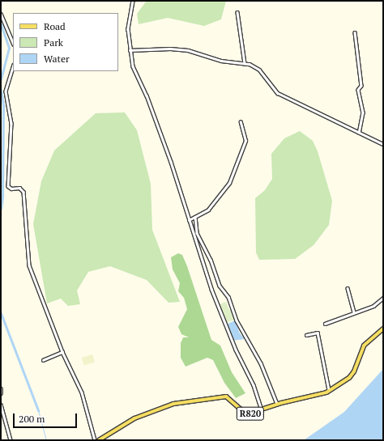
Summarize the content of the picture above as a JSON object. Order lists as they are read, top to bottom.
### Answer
{
  "streets": {
    "main road": ["R820"]
  },
  "legend": ["Road", "Park", "Water"],
  "scale_bar": "200 m"
}
